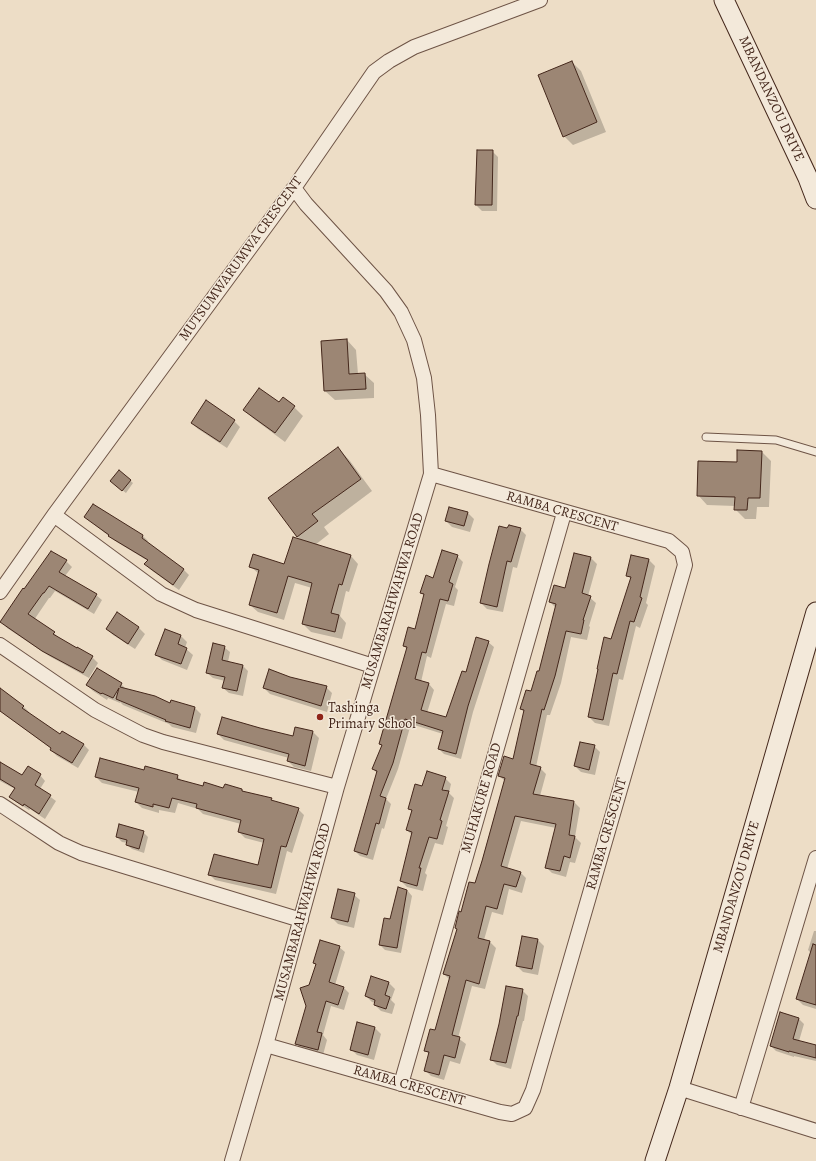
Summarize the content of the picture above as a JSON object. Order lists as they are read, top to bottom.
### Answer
{
  "streets": {
    "street": [
      "MBANDANZOU DRIVE",
      "MUTSUMWARUMWA CRESCENT",
      "RAMBA CRESCENT",
      "MUSAMBARAHWAHWA ROAD",
      "MUHAKURE ROAD"
    ]
  },
  "crossings": [
    ["MUTSUMWARUMWA CRESCENT", "MUSAMBARAHWAHWA ROAD"],
    ["RAMBA CRESCENT", "MUSAMBARAHWAHWA ROAD"],
    ["RAMBA CRESCENT", "MUHAKURE ROAD"]
  ],
  "places": ["Tashinga Primary School"]
}
